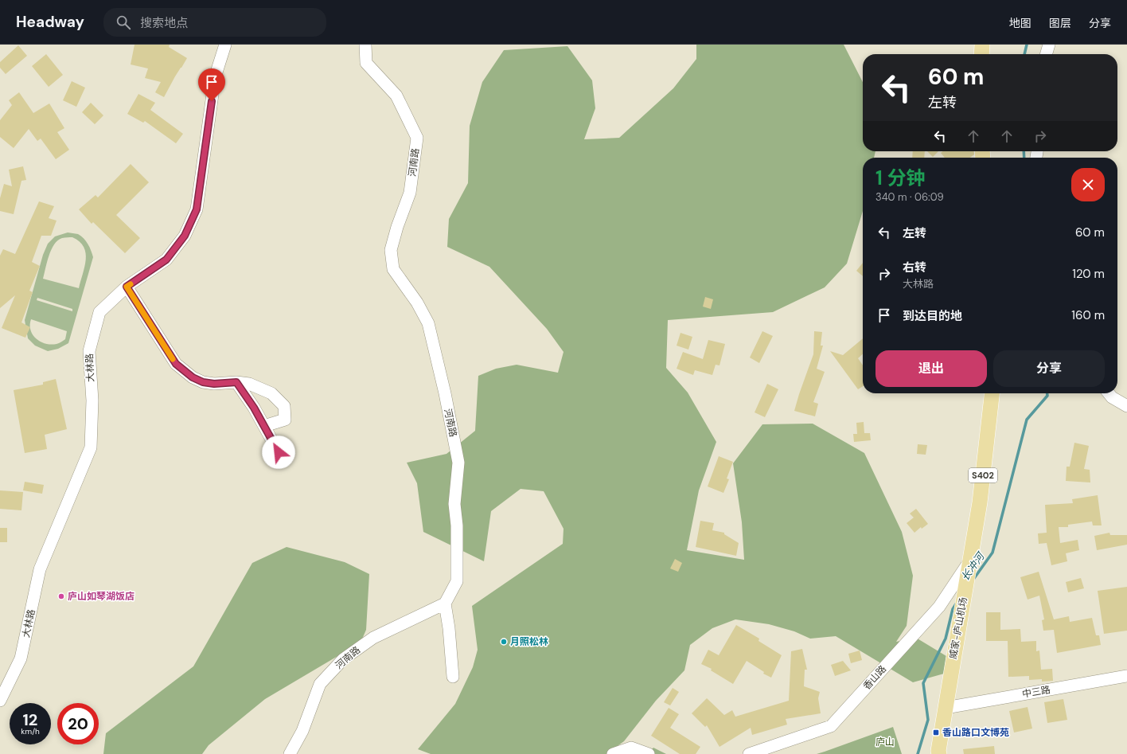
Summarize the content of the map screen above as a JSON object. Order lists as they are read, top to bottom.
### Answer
{
  "streets": {
    "main road": ["S402", "威家-庐山机场"],
    "street": [
      "河南路",
      "大林路",
      "香山路",
      "中三路"
    ]
  },
  "crossings": [
    ["威家-庐山机场", "香山路"],
    ["威家-庐山机场", "中三路"]
  ],
  "water": ["长冲河"],
  "parks": ["庐山"],
  "places": {
    "other": ["庐山如琴湖饭店", "月照松林"],
    "transit": ["香山路口文博苑"]
  },
  "page": {
    "header": "Headway",
    "search": "搜索地点",
    "nav": ["地图", "图层", "分享"],
    "turn": ["60 m", "左转"],
    "heading": ["1 分钟", "340 m · 06:09"],
    "list": [
      {
        "name": "左转",
        "value": "60 m"
      },
      {
        "name": "右转",
        "note": "大林路",
        "value": "120 m"
      },
      {
        "name": "到达目的地",
        "value": "160 m"
      }
    ],
    "buttons": ["退出", "分享"],
    "speed": "12 km/h",
    "limit": "20"
  }
}
